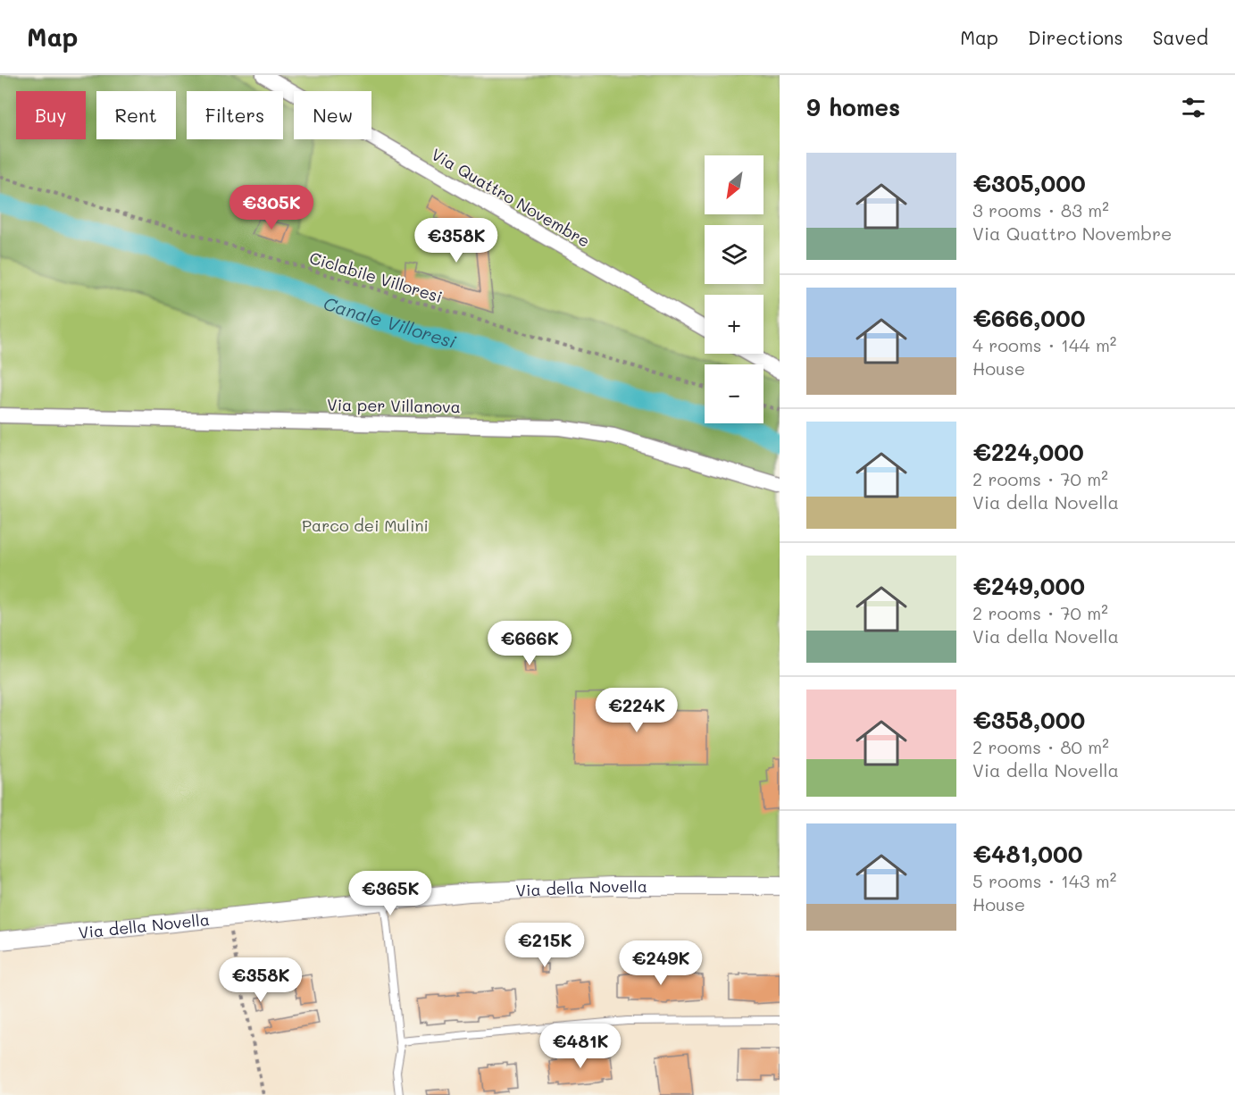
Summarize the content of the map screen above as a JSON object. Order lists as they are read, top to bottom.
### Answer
{
  "streets": {
    "street": ["Via Quattro Novembre", "Via per Villanova", "Via della Novella"],
    "path": ["Ciclabile Villoresi"]
  },
  "water": ["Canale Villoresi"],
  "parks": ["Parco dei Mulini"],
  "north": "bottom left",
  "page": {
    "header": "Map",
    "nav": ["Map", "Directions", "Saved"],
    "heading": "9 homes",
    "chip": [
      "Buy",
      "Rent",
      "Filters",
      "New"
    ],
    "list": [
      {
        "name": "€305,000",
        "note": "3 rooms · 83 m² · Via Quattro Novembre"
      },
      {
        "name": "€666,000",
        "note": "4 rooms · 144 m² · House"
      },
      {
        "name": "€224,000",
        "note": "2 rooms · 70 m² · Via della Novella"
      },
      {
        "name": "€249,000",
        "note": "2 rooms · 70 m² · Via della Novella"
      },
      {
        "name": "€358,000",
        "note": "2 rooms · 80 m² · Via della Novella"
      },
      {
        "name": "€481,000",
        "note": "5 rooms · 143 m² · House"
      }
    ],
    "map_buttons": ["+", "−"],
    "price": [
      "€305K",
      "€358K",
      "€666K",
      "€224K",
      "€365K",
      "€215K",
      "€249K",
      "€358K",
      "€481K"
    ]
  }
}
